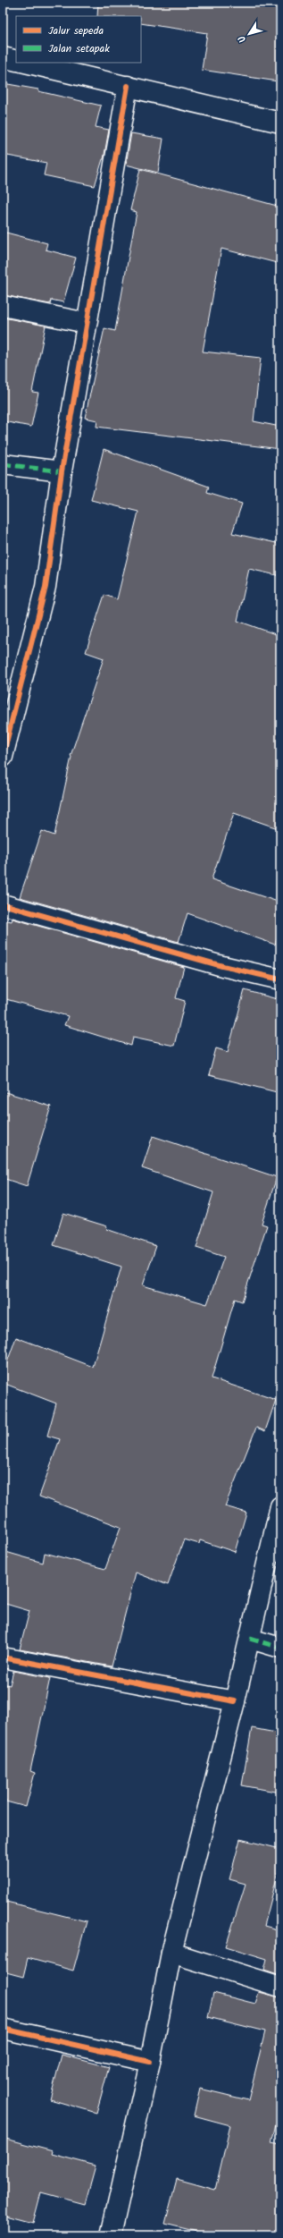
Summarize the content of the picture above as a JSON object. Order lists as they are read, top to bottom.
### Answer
{
  "legend": ["Jalur sepeda", "Jalan setapak"],
  "north": "bottom left"
}
